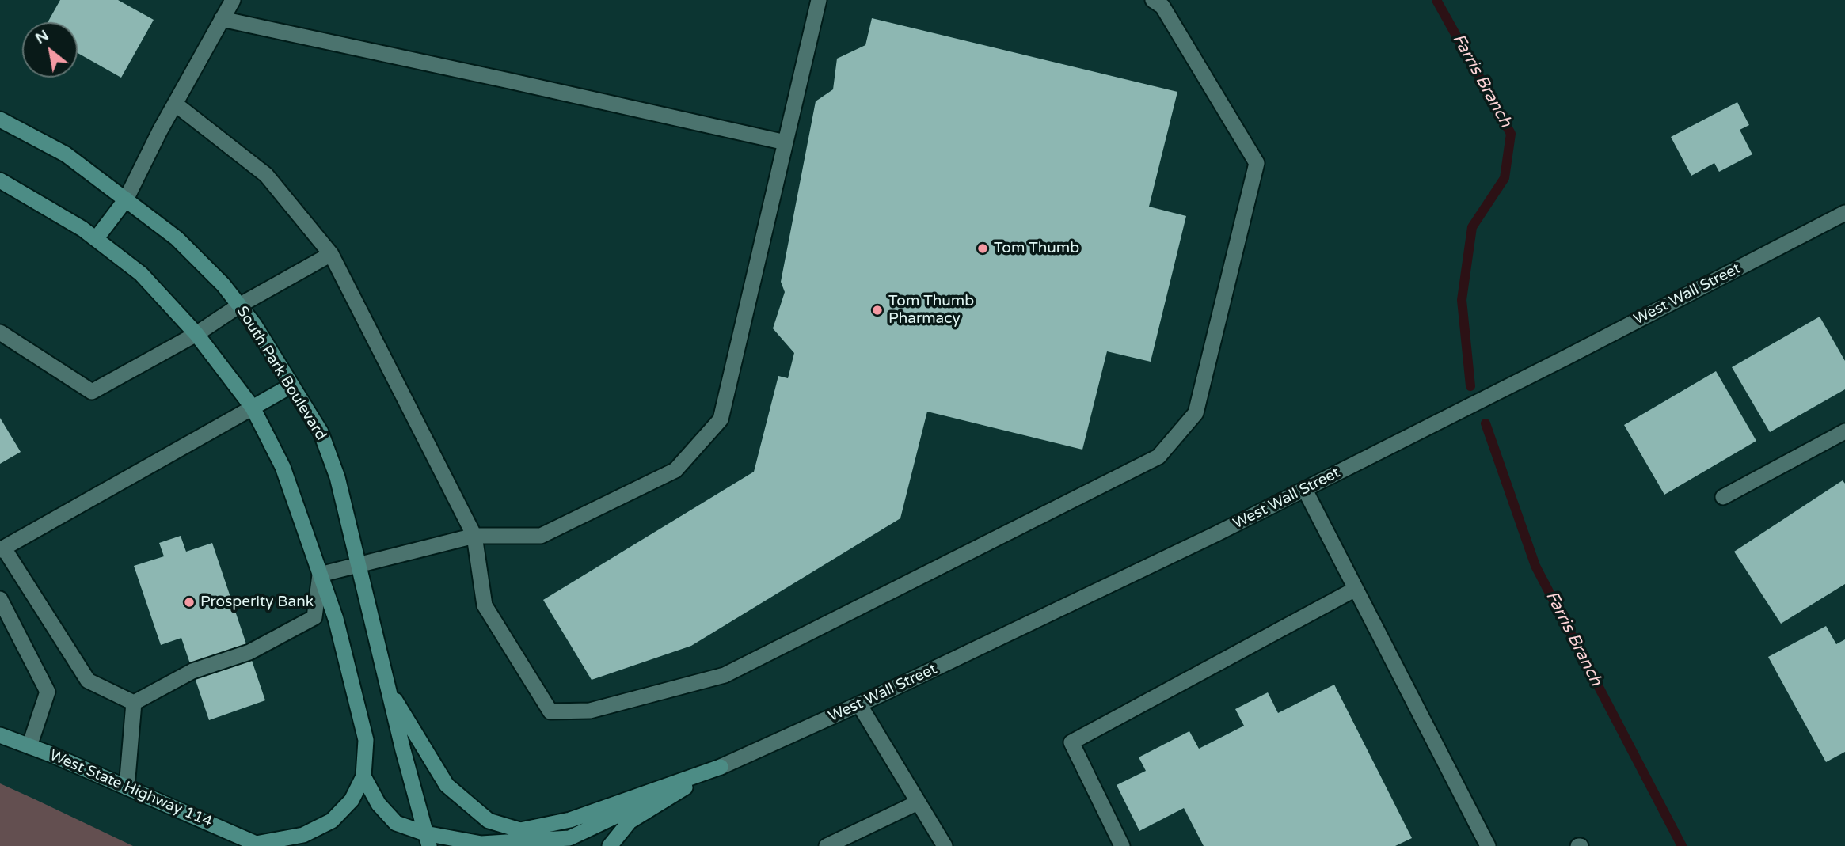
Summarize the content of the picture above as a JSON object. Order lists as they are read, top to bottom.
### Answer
{
  "streets": {
    "main road": ["South Park Boulevard", "West State Highway 114"],
    "street": ["West Wall Street"]
  },
  "water": ["Farris Branch"],
  "places": ["Tom Thumb", "Tom Thumb Pharmacy", "Prosperity Bank"],
  "north": "top left"
}
